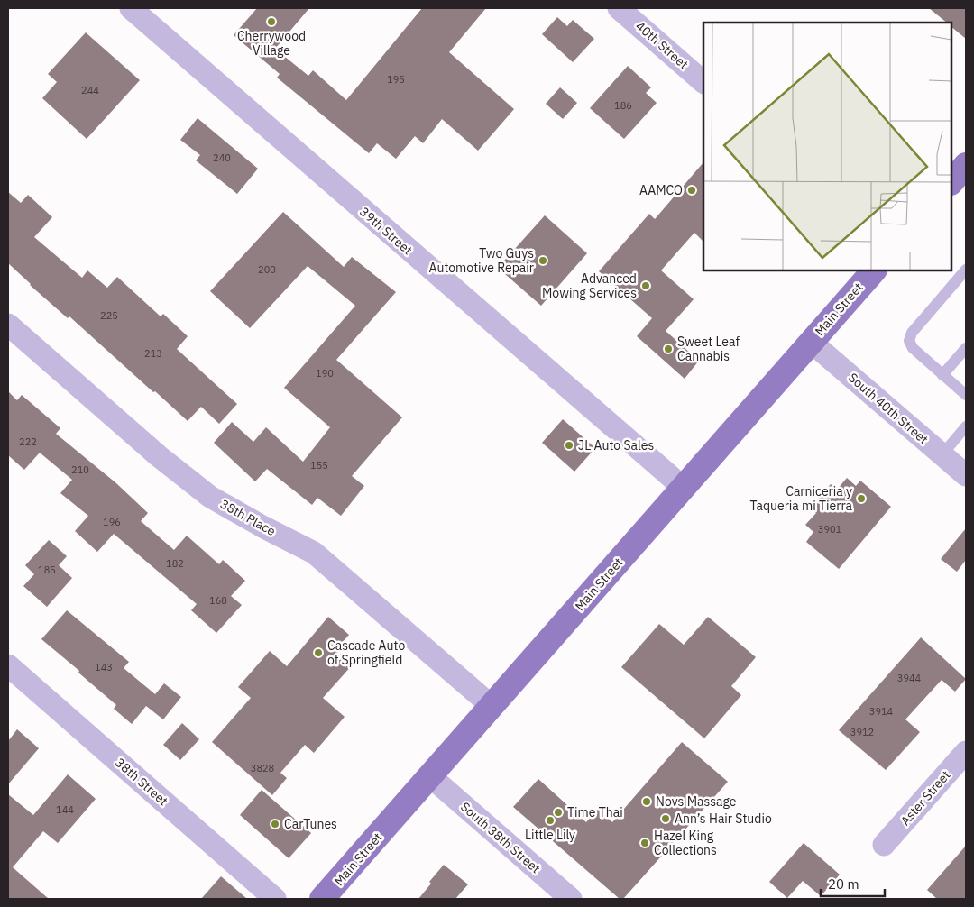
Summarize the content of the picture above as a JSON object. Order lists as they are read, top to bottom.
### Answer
{
  "streets": {
    "main road": ["Main Street"],
    "street": [
      "40th Street",
      "39th Street",
      "South 40th Street",
      "38th Place",
      "38th Street",
      "Aster Street",
      "South 38th Street"
    ]
  },
  "crossings": [
    ["39th Street", "Main Street"],
    ["Main Street", "South 40th Street"],
    ["Main Street", "38th Place"],
    ["Main Street", "South 38th Street"]
  ],
  "places": [
    "Cherrywood Village",
    "AAMCO",
    "Two Guys Automotive Repair",
    "Advanced Mowing Services",
    "Sweet Leaf Cannabis",
    "JL Auto Sales",
    "Carniceria y Taqueria mi Tierra",
    "Cascade Auto of Springfield",
    "Novs Massage",
    "Time Thai",
    "Ann’s Hair Studio",
    "Little Lily",
    "CarTunes",
    "Hazel King Collections"
  ],
  "house_numbers": [
    "195",
    "244",
    "186",
    "240",
    "200",
    "225",
    "213",
    "190",
    "222",
    "155",
    "210",
    "196",
    "3901",
    "182",
    "185",
    "168",
    "143",
    "3944",
    "3914",
    "3912",
    "3828",
    "144"
  ],
  "scale_bar": "20 m"
}
